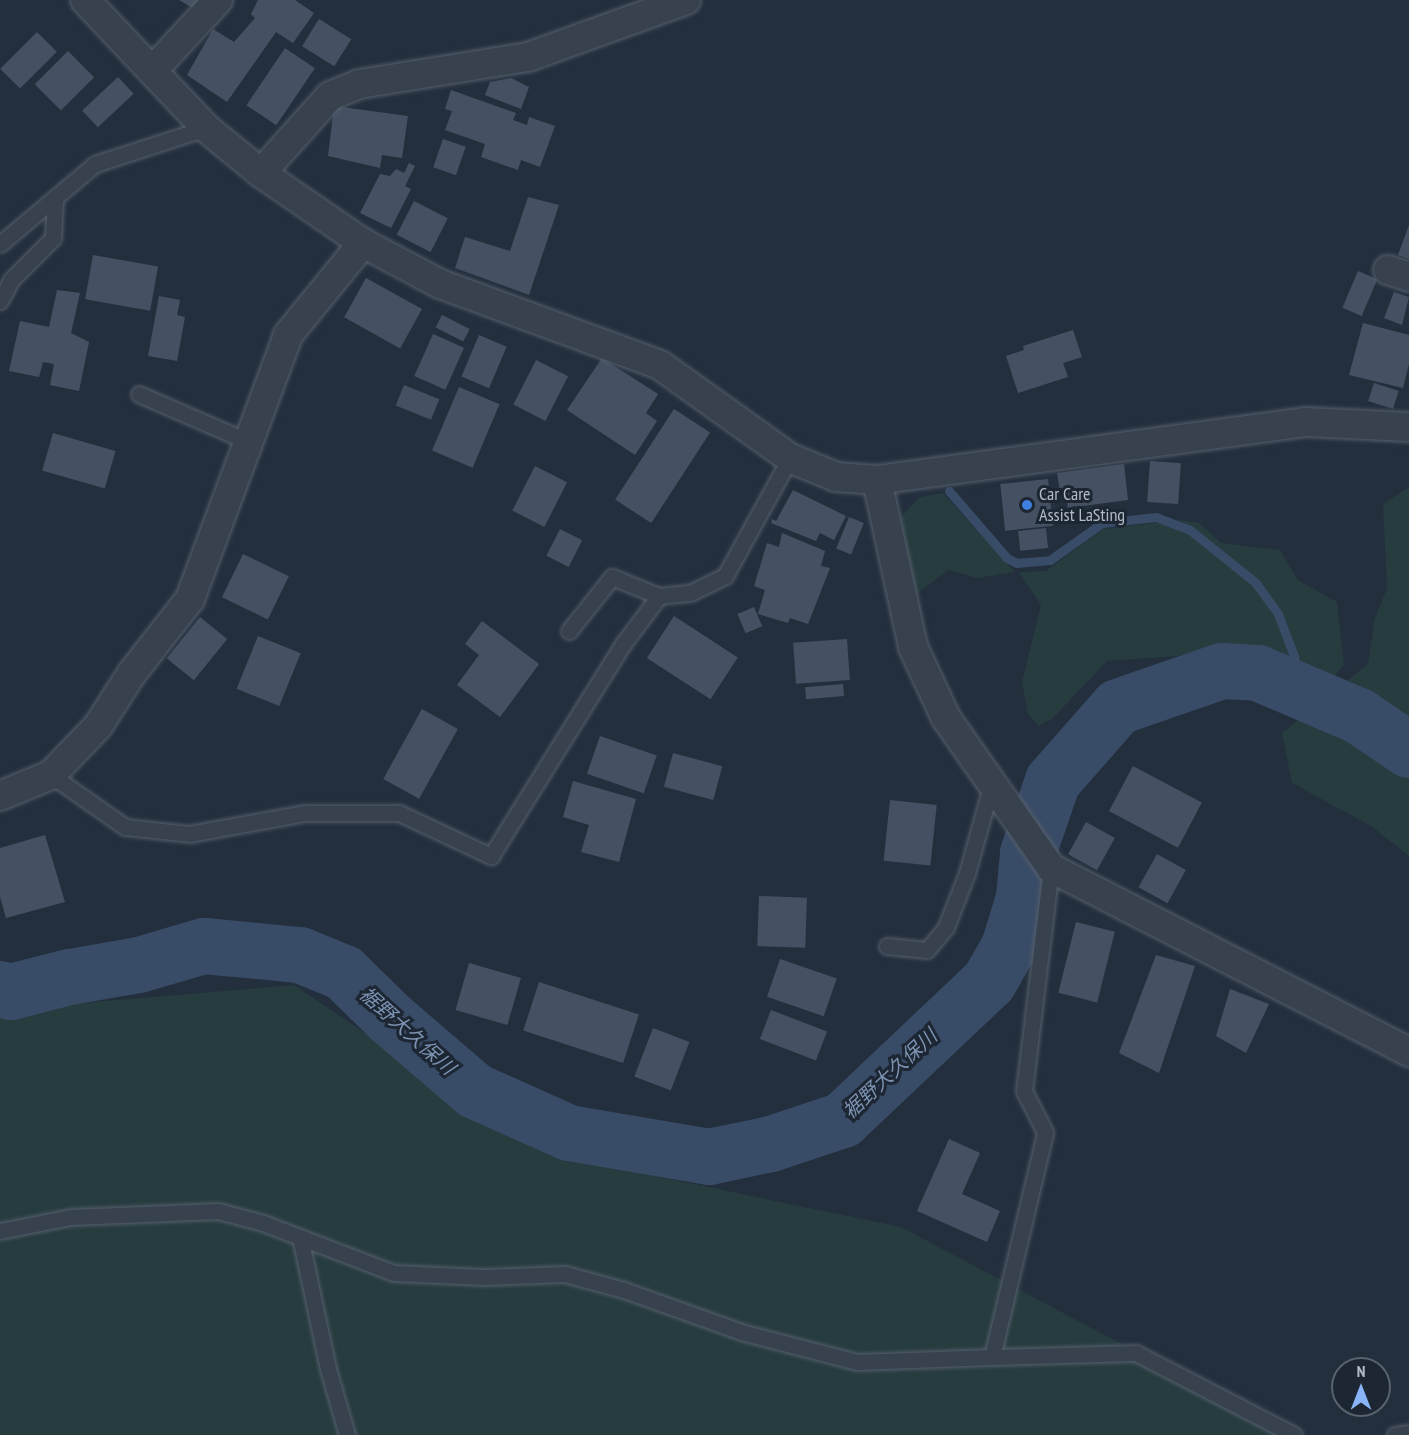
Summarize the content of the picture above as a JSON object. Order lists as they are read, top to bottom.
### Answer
{
  "water": ["裾野大久保川"],
  "places": ["Car Care Assist LaSting"],
  "north": "top"
}
